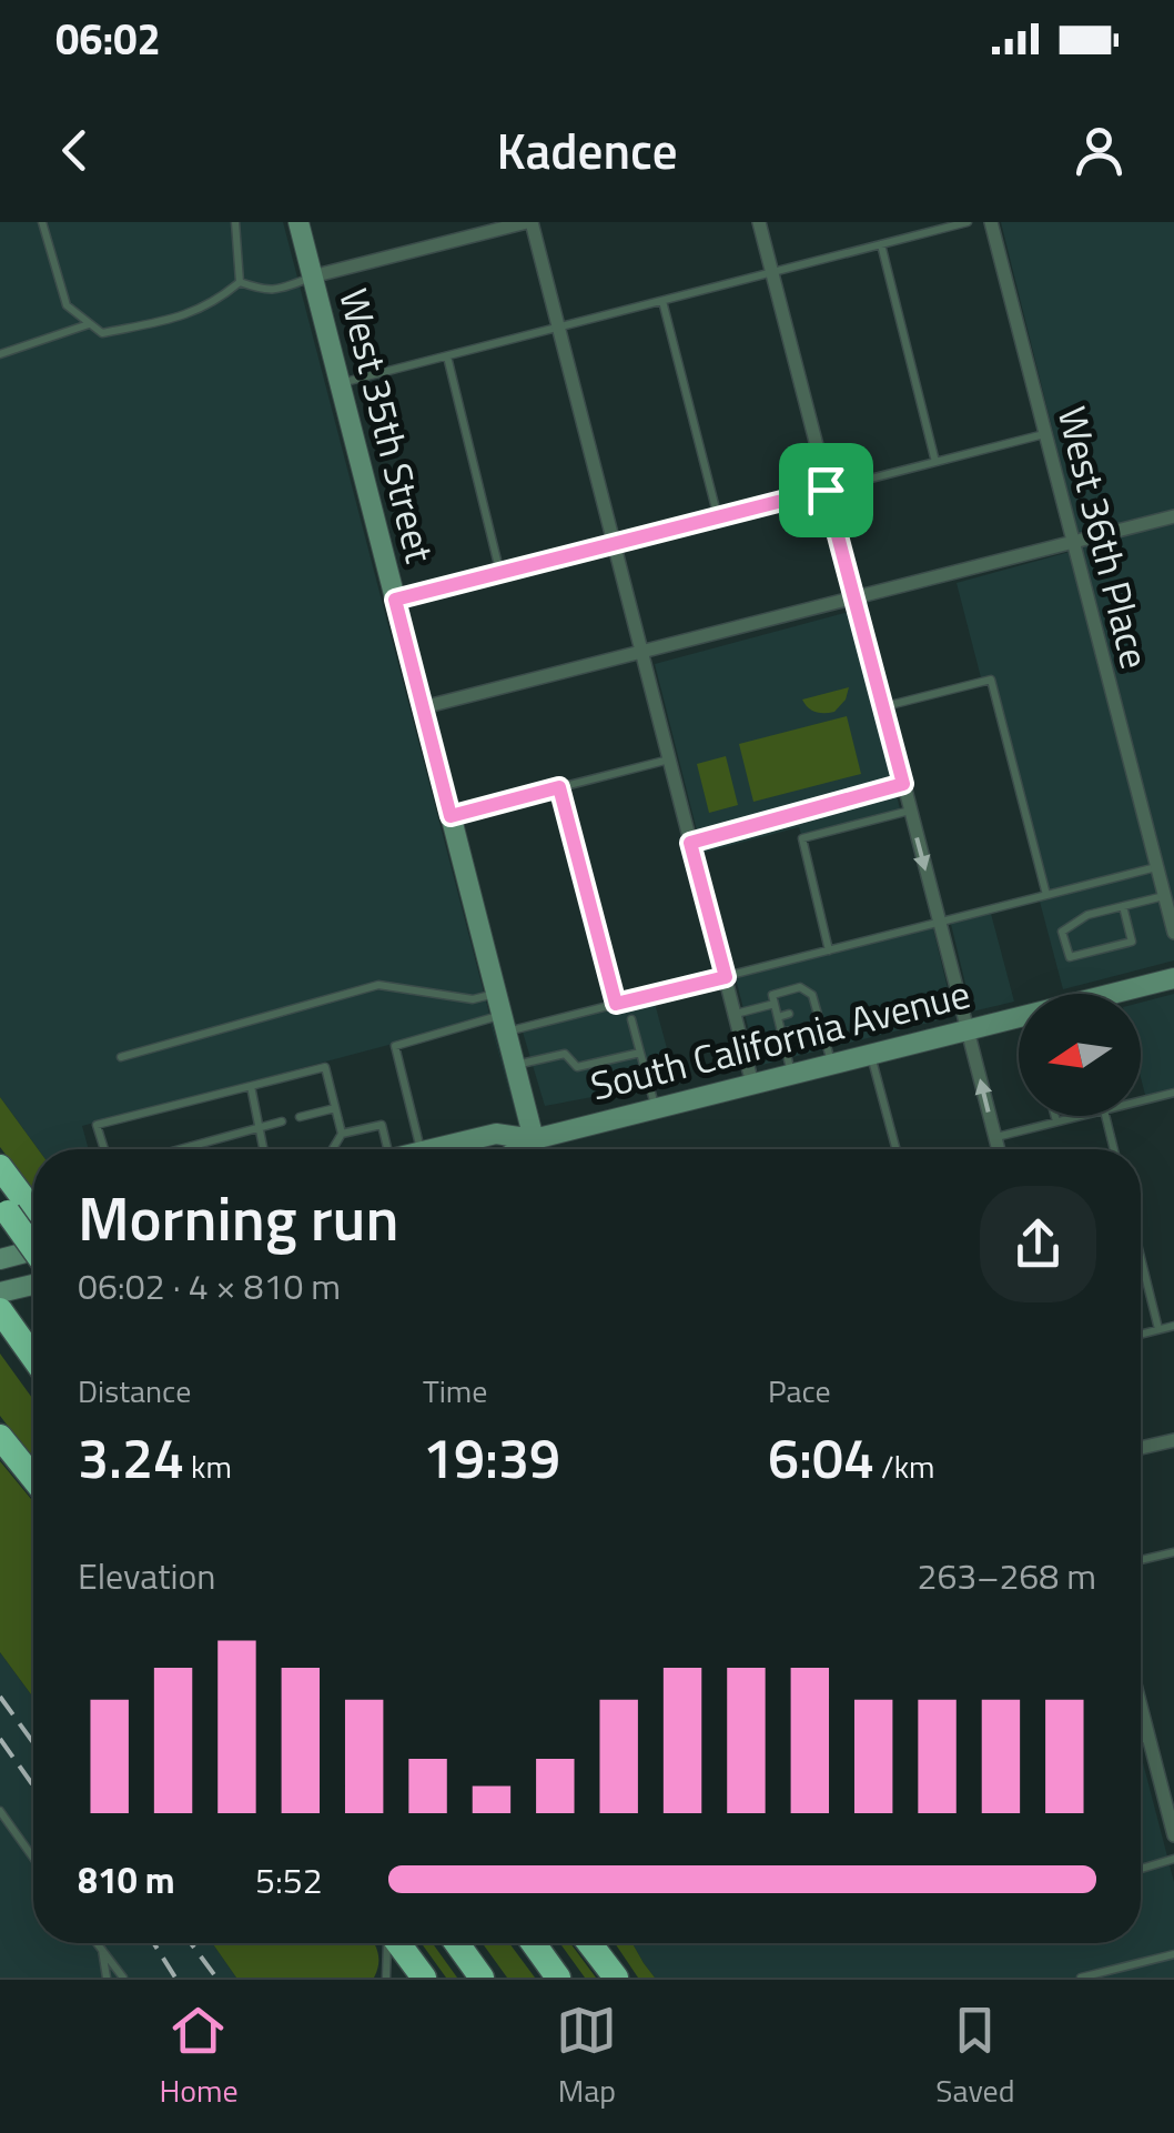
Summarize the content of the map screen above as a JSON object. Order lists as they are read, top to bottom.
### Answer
{
  "streets": {
    "main road": ["West 35th Street", "South California Avenue"],
    "street": ["West 36th Place"]
  },
  "crossings": [
    ["West 35th Street", "South California Avenue"]
  ],
  "north": "left",
  "page": {
    "status": "06:02",
    "header": "Kadence",
    "heading": ["Morning run", "06:02 · 4 × 810 m"],
    "stats": [
      ["Distance", "3.24 km"],
      ["Time", "19:39"],
      ["Pace", "6:04 /km"]
    ],
    "chart": ["Elevation", "263–268 m"],
    "list": [
      {
        "name": "810 m",
        "note": "5:52"
      }
    ],
    "tabs": ["Home", "Map", "Saved"]
  }
}
